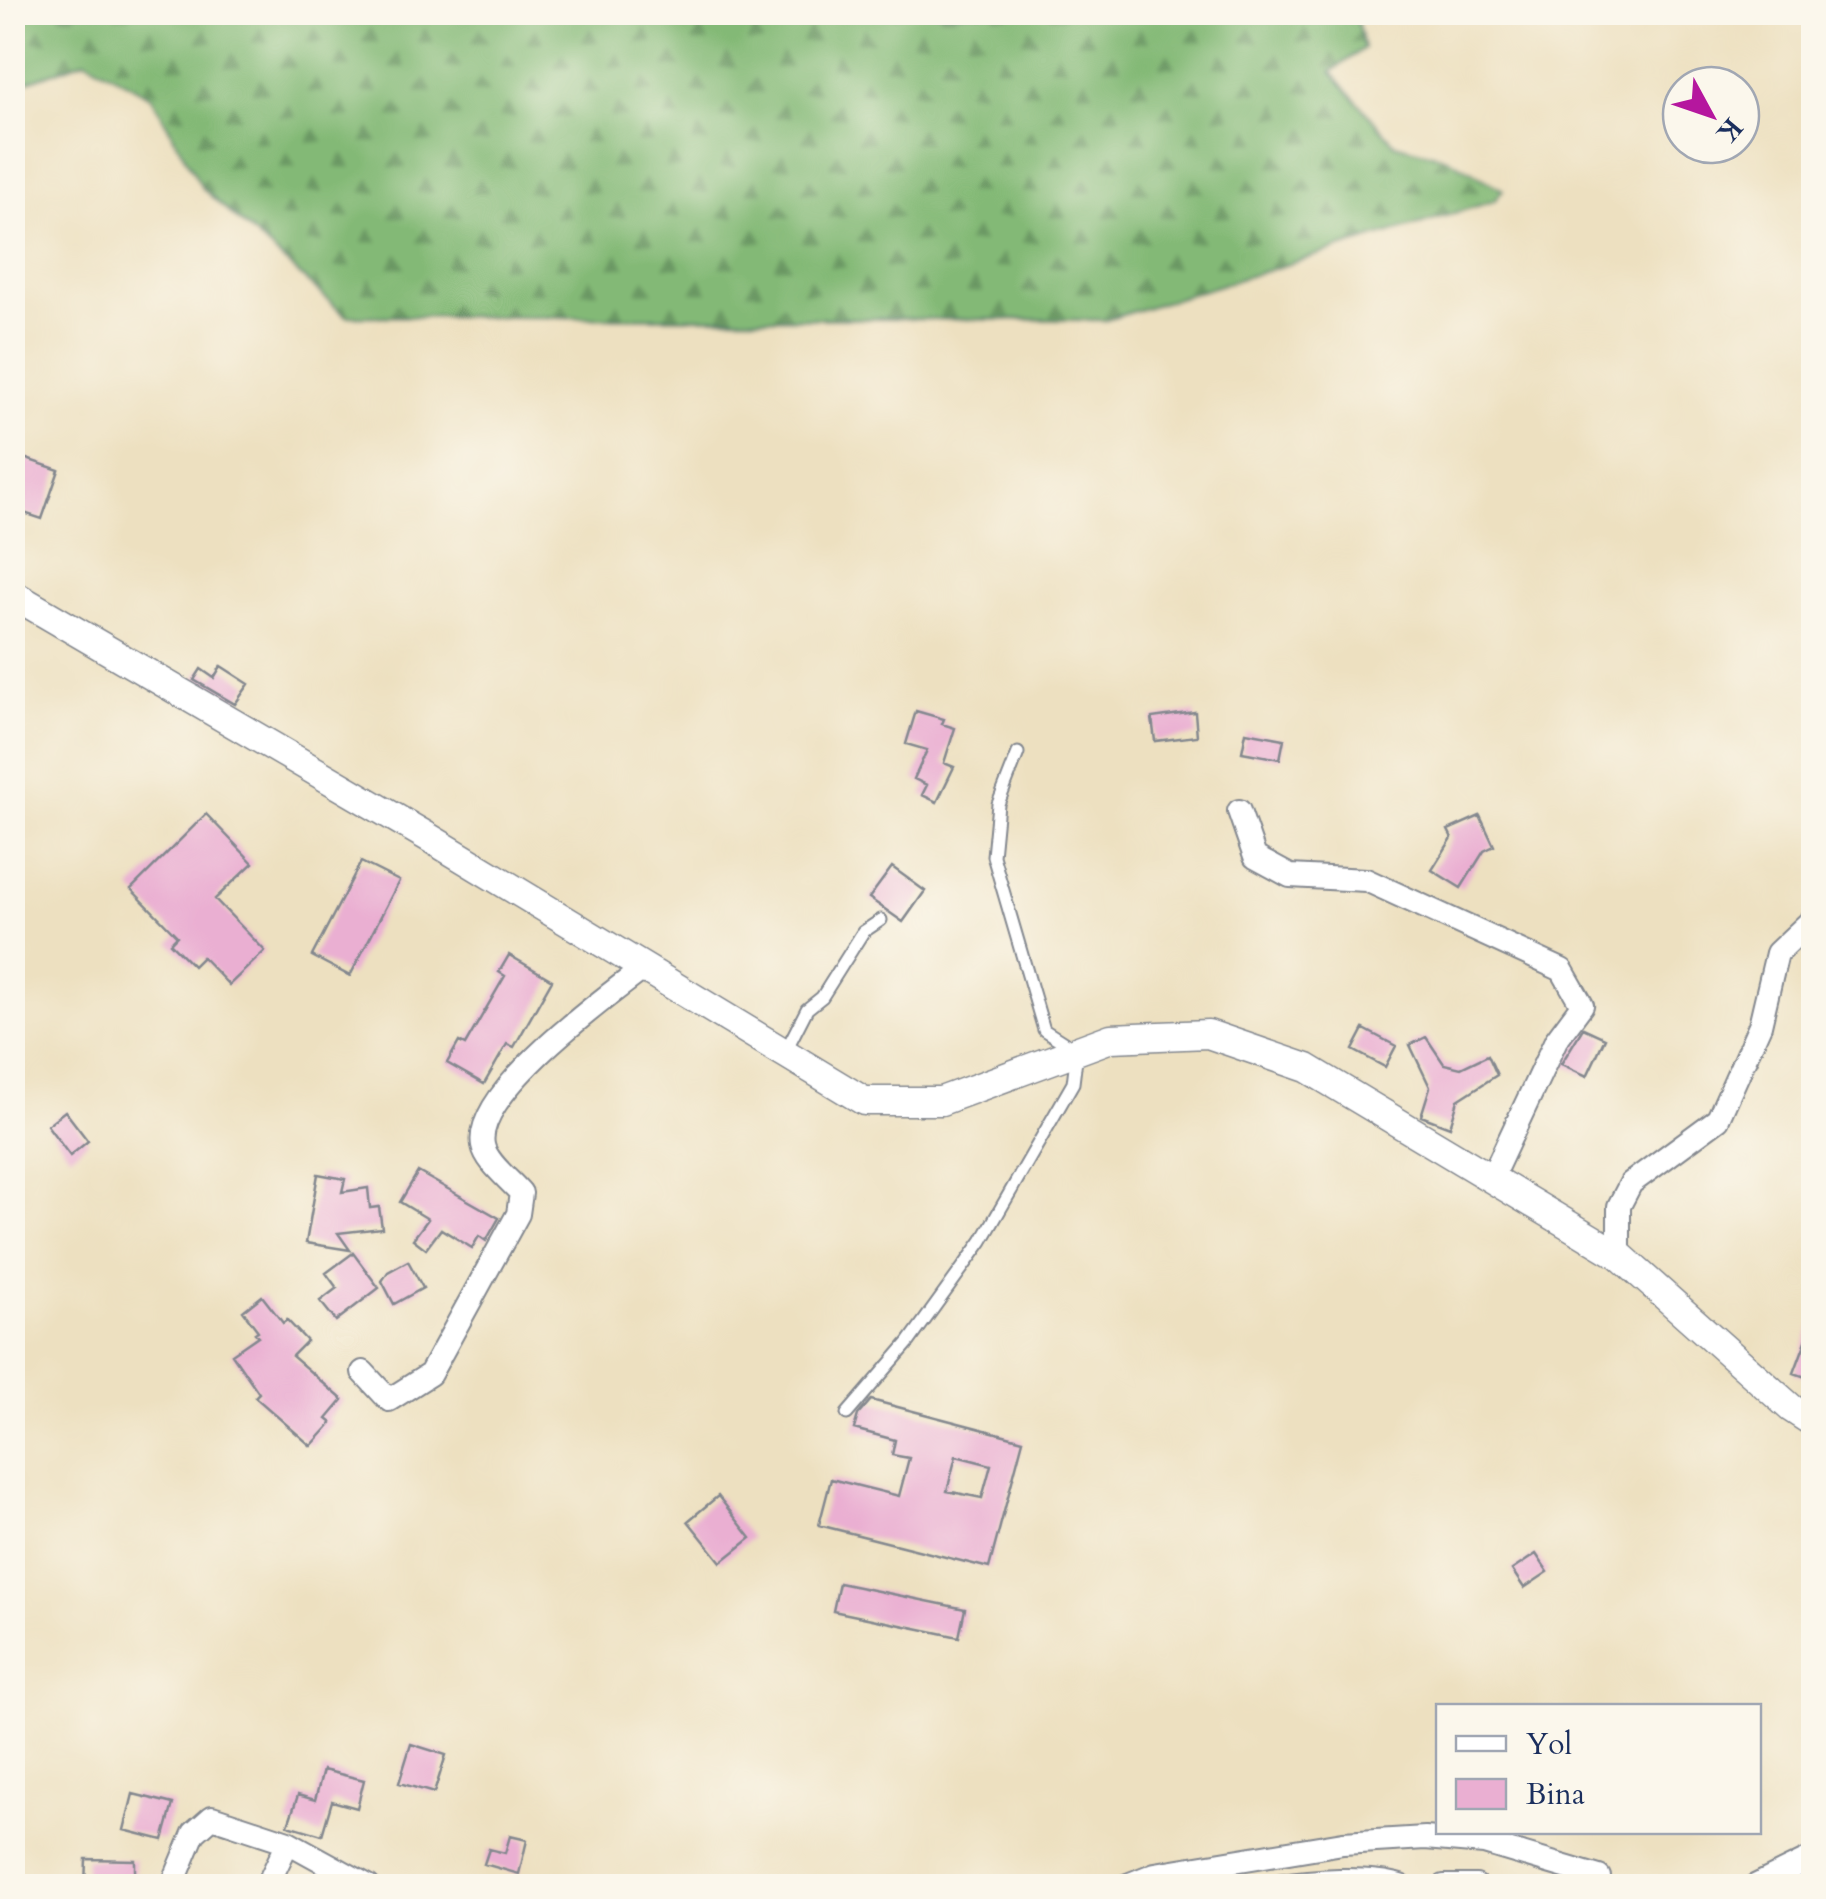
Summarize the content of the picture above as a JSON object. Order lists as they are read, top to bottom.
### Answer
{
  "legend": ["Yol", "Bina"],
  "north": "bottom right"
}
